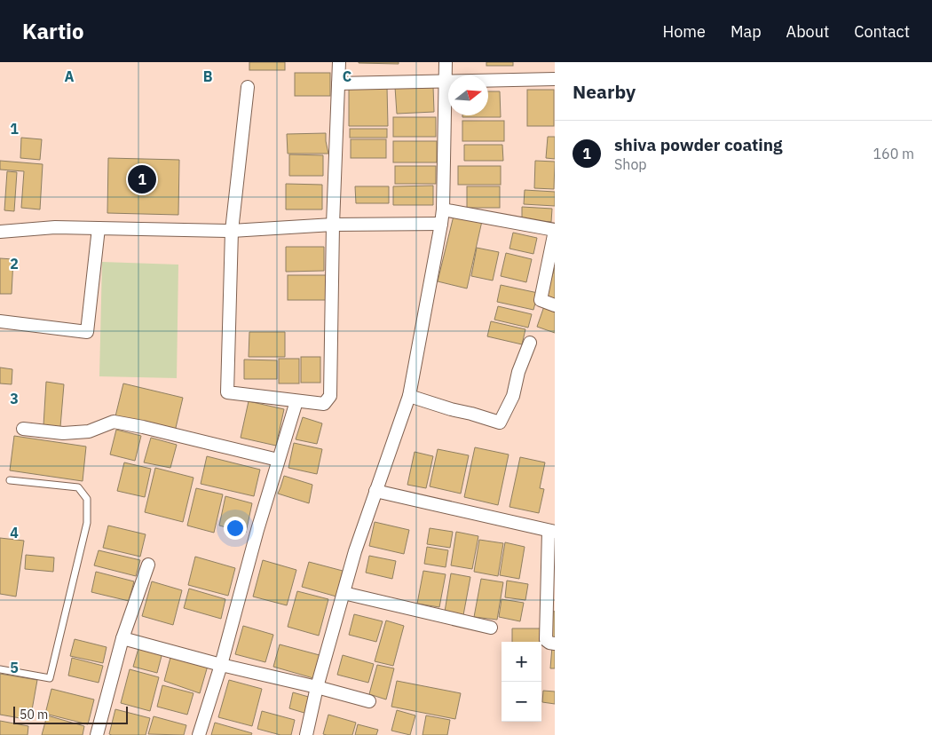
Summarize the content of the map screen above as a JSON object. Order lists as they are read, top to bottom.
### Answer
{
  "scale_bar": "50 m",
  "north": "right",
  "page": {
    "header": "Kartio",
    "nav": [
      "Home",
      "Map",
      "About",
      "Contact"
    ],
    "heading": "Nearby",
    "list": [
      {
        "mark": "1",
        "name": "shiva powder coating",
        "note": "Shop",
        "value": "160 m"
      }
    ],
    "pins": "1",
    "map_buttons": ["+", "−"],
    "scale": "50 m"
  },
  "grid": {
    "columns": ["A", "B", "C"],
    "rows": [
      "1",
      "2",
      "3",
      "4",
      "5"
    ]
  }
}
